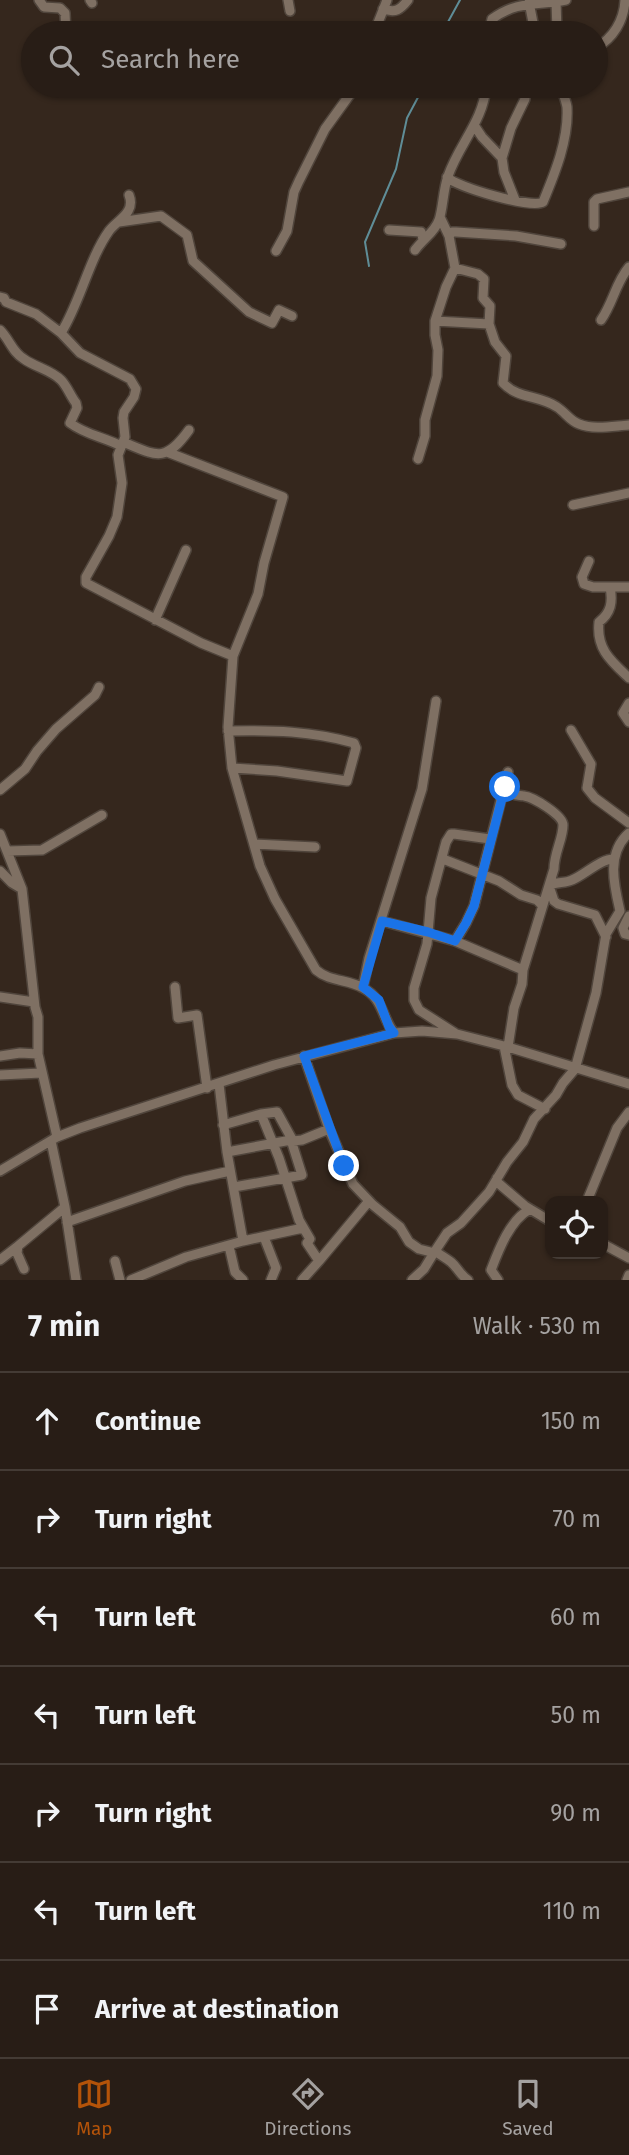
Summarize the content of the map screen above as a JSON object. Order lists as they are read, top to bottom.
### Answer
{
  "page": {
    "search": "Search here",
    "heading": ["7 min", "Walk · 530 m"],
    "list": [
      ["Continue", "150 m"],
      ["Turn right", "70 m"],
      ["Turn left", "60 m"],
      ["Turn left", "50 m"],
      ["Turn right", "90 m"],
      ["Turn left", "110 m"],
      "Arrive at destination"
    ],
    "nav": ["Map", "Directions", "Saved"]
  }
}
